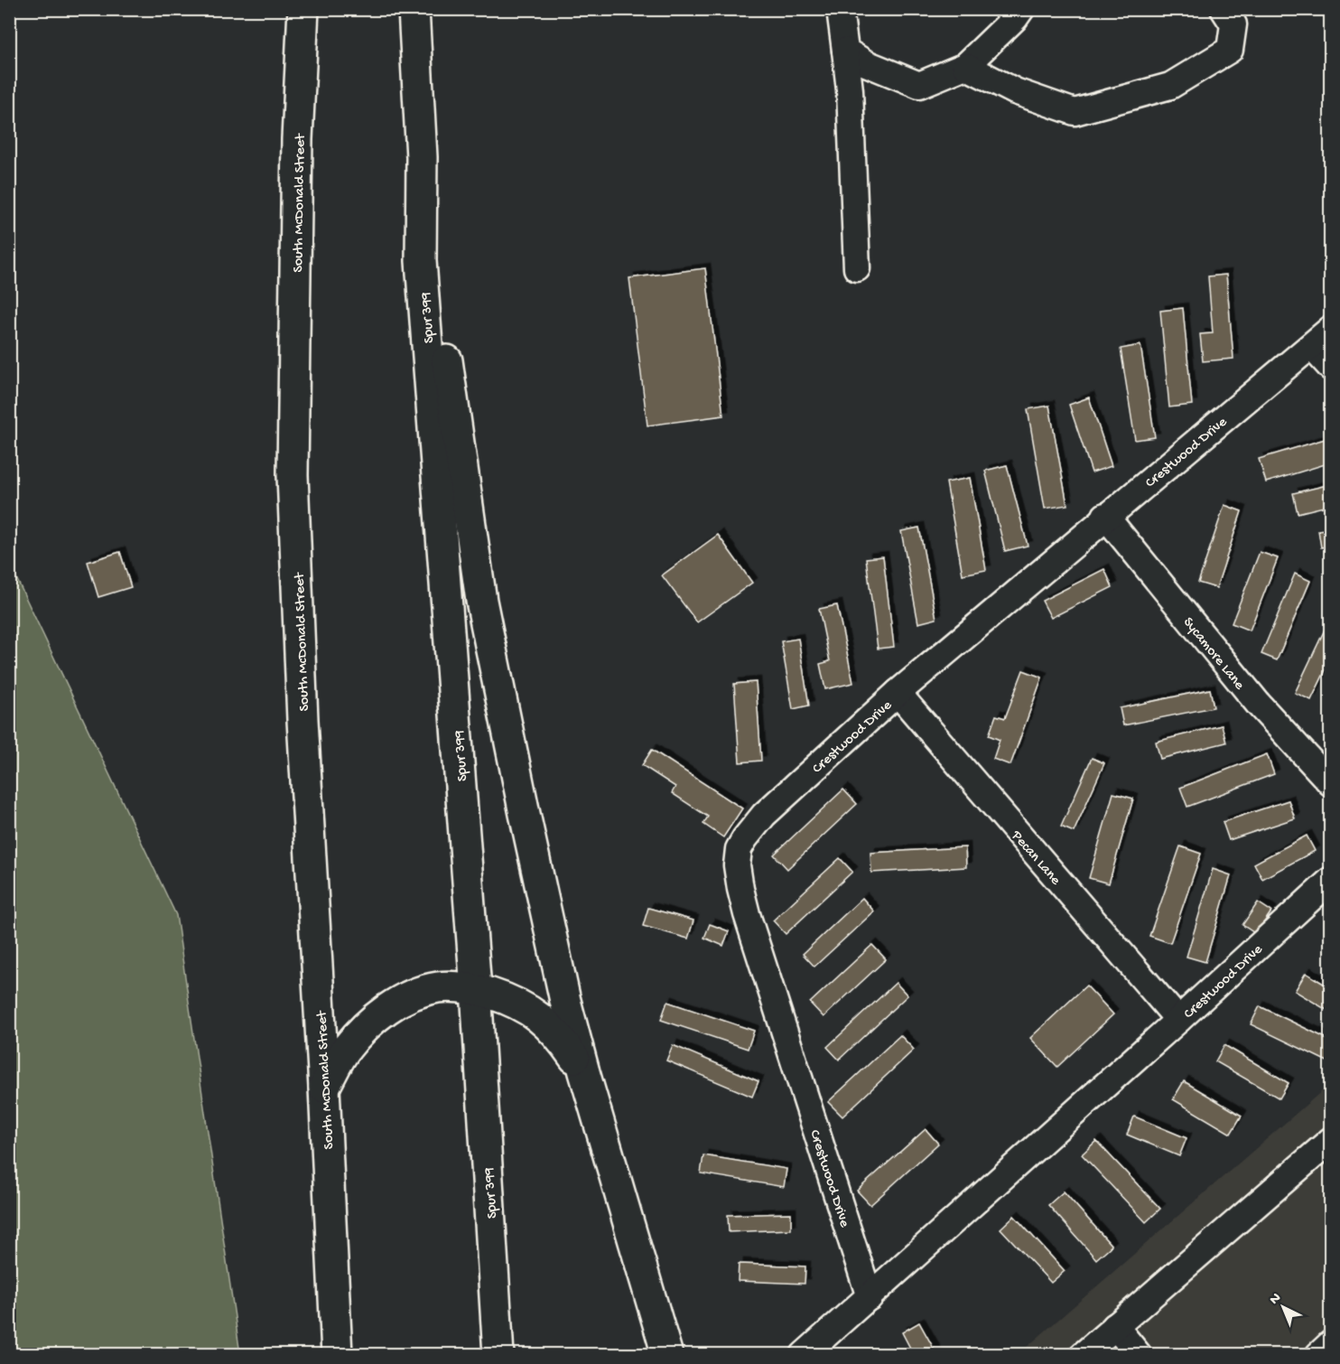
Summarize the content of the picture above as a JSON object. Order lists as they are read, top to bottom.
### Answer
{
  "streets": {
    "main road": ["South McDonald Street", "Spur 399"],
    "lane": ["Crestwood Drive", "Sycamore Lane", "Pecan Lane"]
  },
  "crossings": [
    ["Crestwood Drive", "Sycamore Lane"],
    ["Crestwood Drive", "Pecan Lane"]
  ],
  "north": "top left"
}
